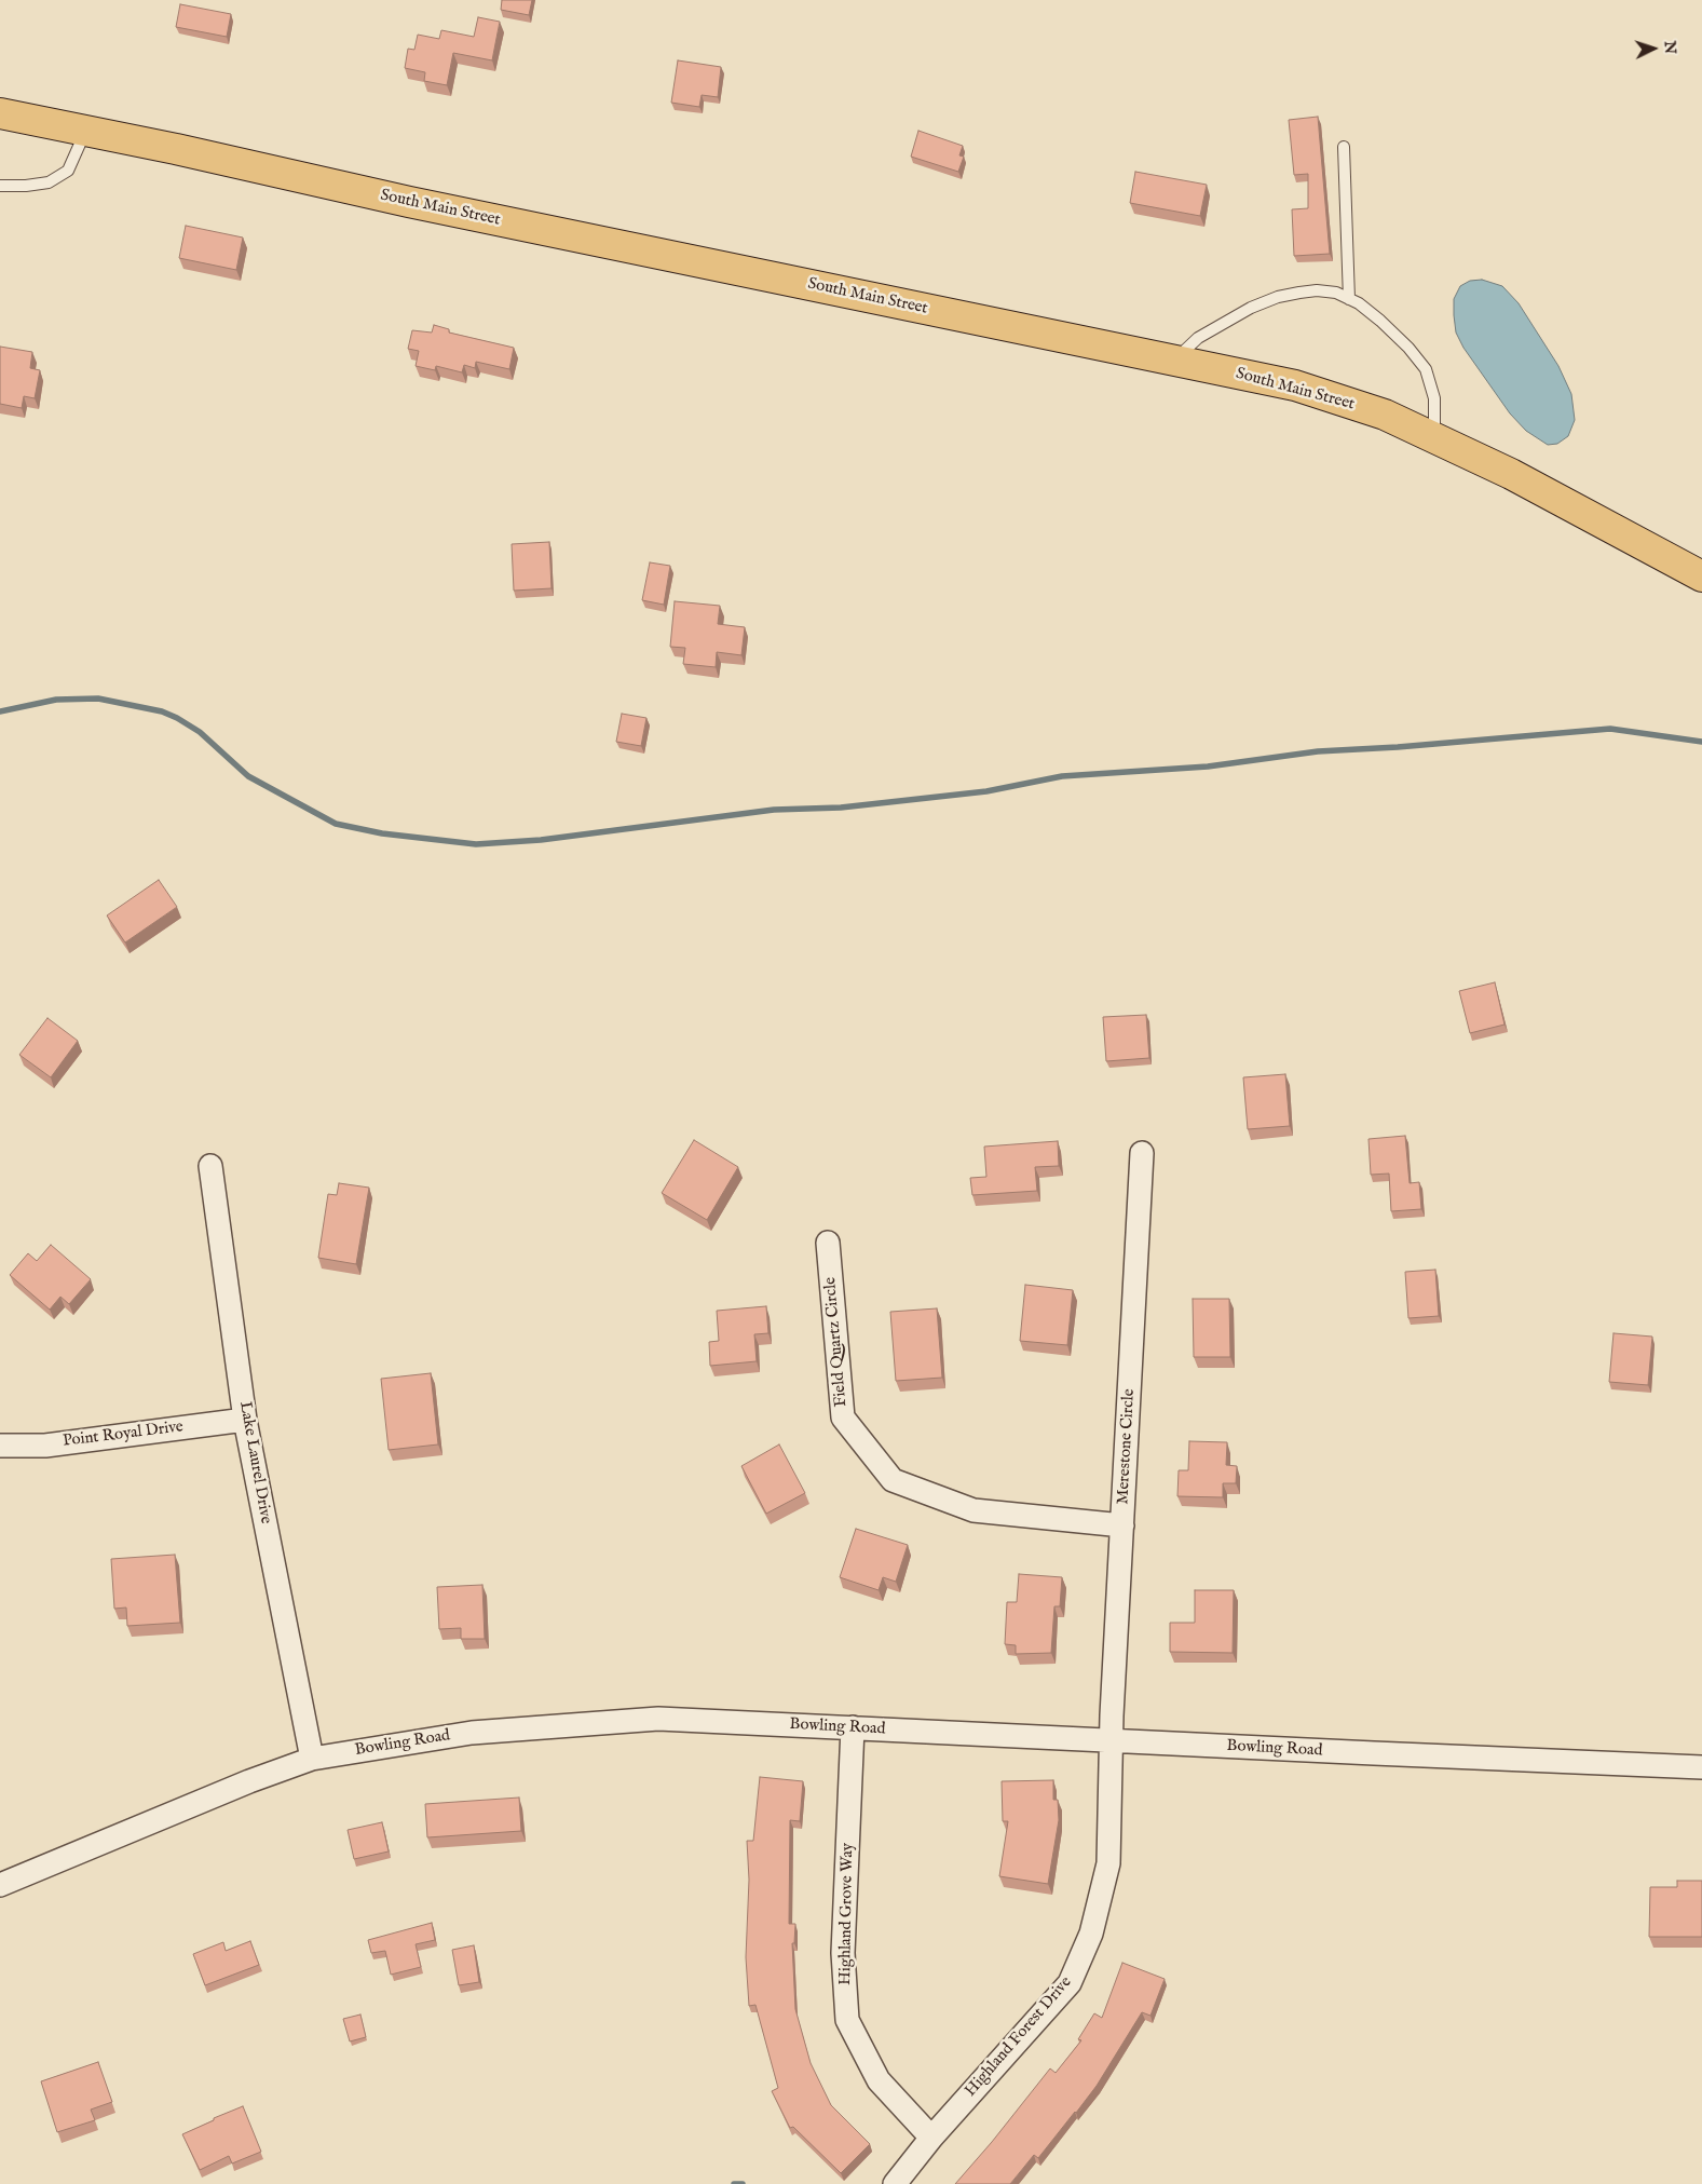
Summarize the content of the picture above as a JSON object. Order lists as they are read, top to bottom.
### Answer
{
  "streets": {
    "highway": ["South Main Street"],
    "street": [
      "Field Quartz Circle",
      "Point Royal Drive",
      "Merestone Circle",
      "Lake Laurel Drive",
      "Bowling Road",
      "Highland Grove Way",
      "Highland Forest Drive"
    ]
  },
  "crossings": [
    ["Field Quartz Circle", "Merestone Circle"],
    ["Point Royal Drive", "Lake Laurel Drive"],
    ["Merestone Circle", "Bowling Road"],
    ["Merestone Circle", "Highland Forest Drive"],
    ["Lake Laurel Drive", "Bowling Road"],
    ["Bowling Road", "Highland Grove Way"],
    ["Bowling Road", "Highland Forest Drive"],
    ["Highland Grove Way", "Highland Forest Drive"]
  ],
  "north": "right"
}
